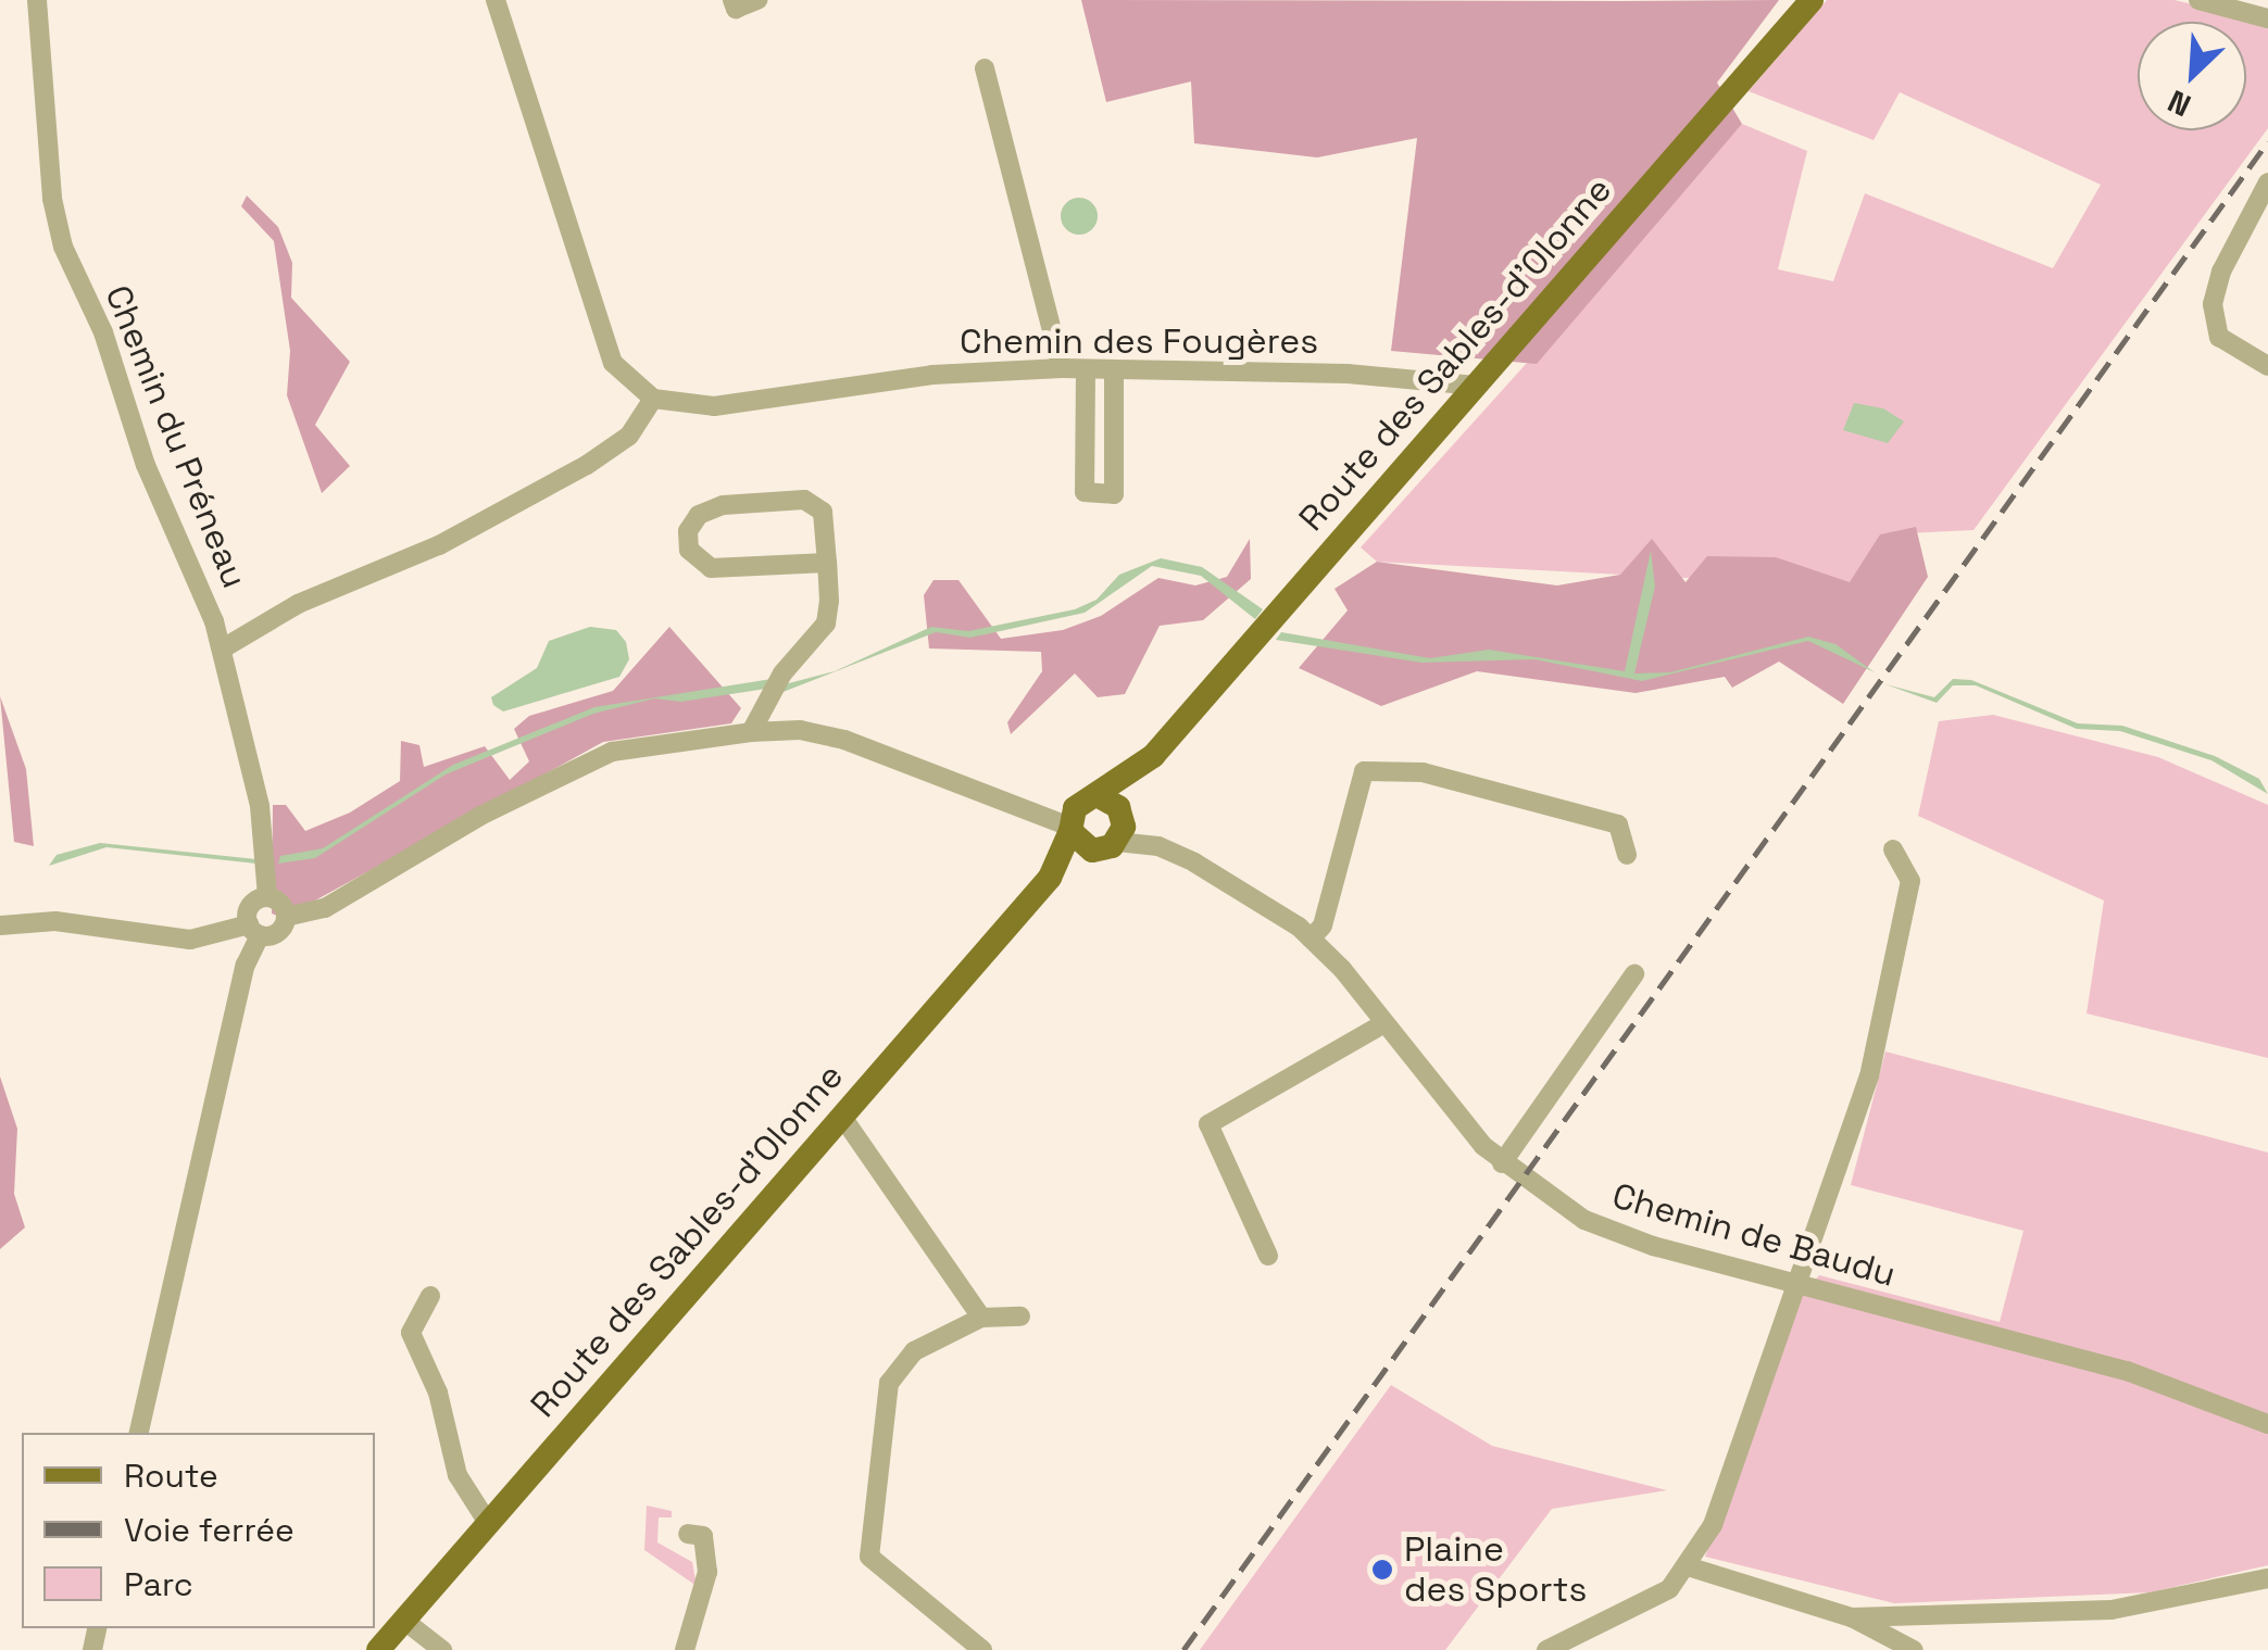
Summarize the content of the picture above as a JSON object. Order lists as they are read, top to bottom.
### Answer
{
  "streets": {
    "main road": ["Route des Sables-d'Olonne"],
    "street": ["Chemin des Fougères", "Chemin du Préneau", "Chemin de Baudu"]
  },
  "crossings": [
    ["Chemin des Fougères", "Route des Sables-d'Olonne"],
    ["Route des Sables-d'Olonne", "Chemin de Baudu"]
  ],
  "places": ["Plaine des Sports"],
  "legend": ["Route", "Voie ferrée", "Parc"],
  "north": "bottom left"
}
